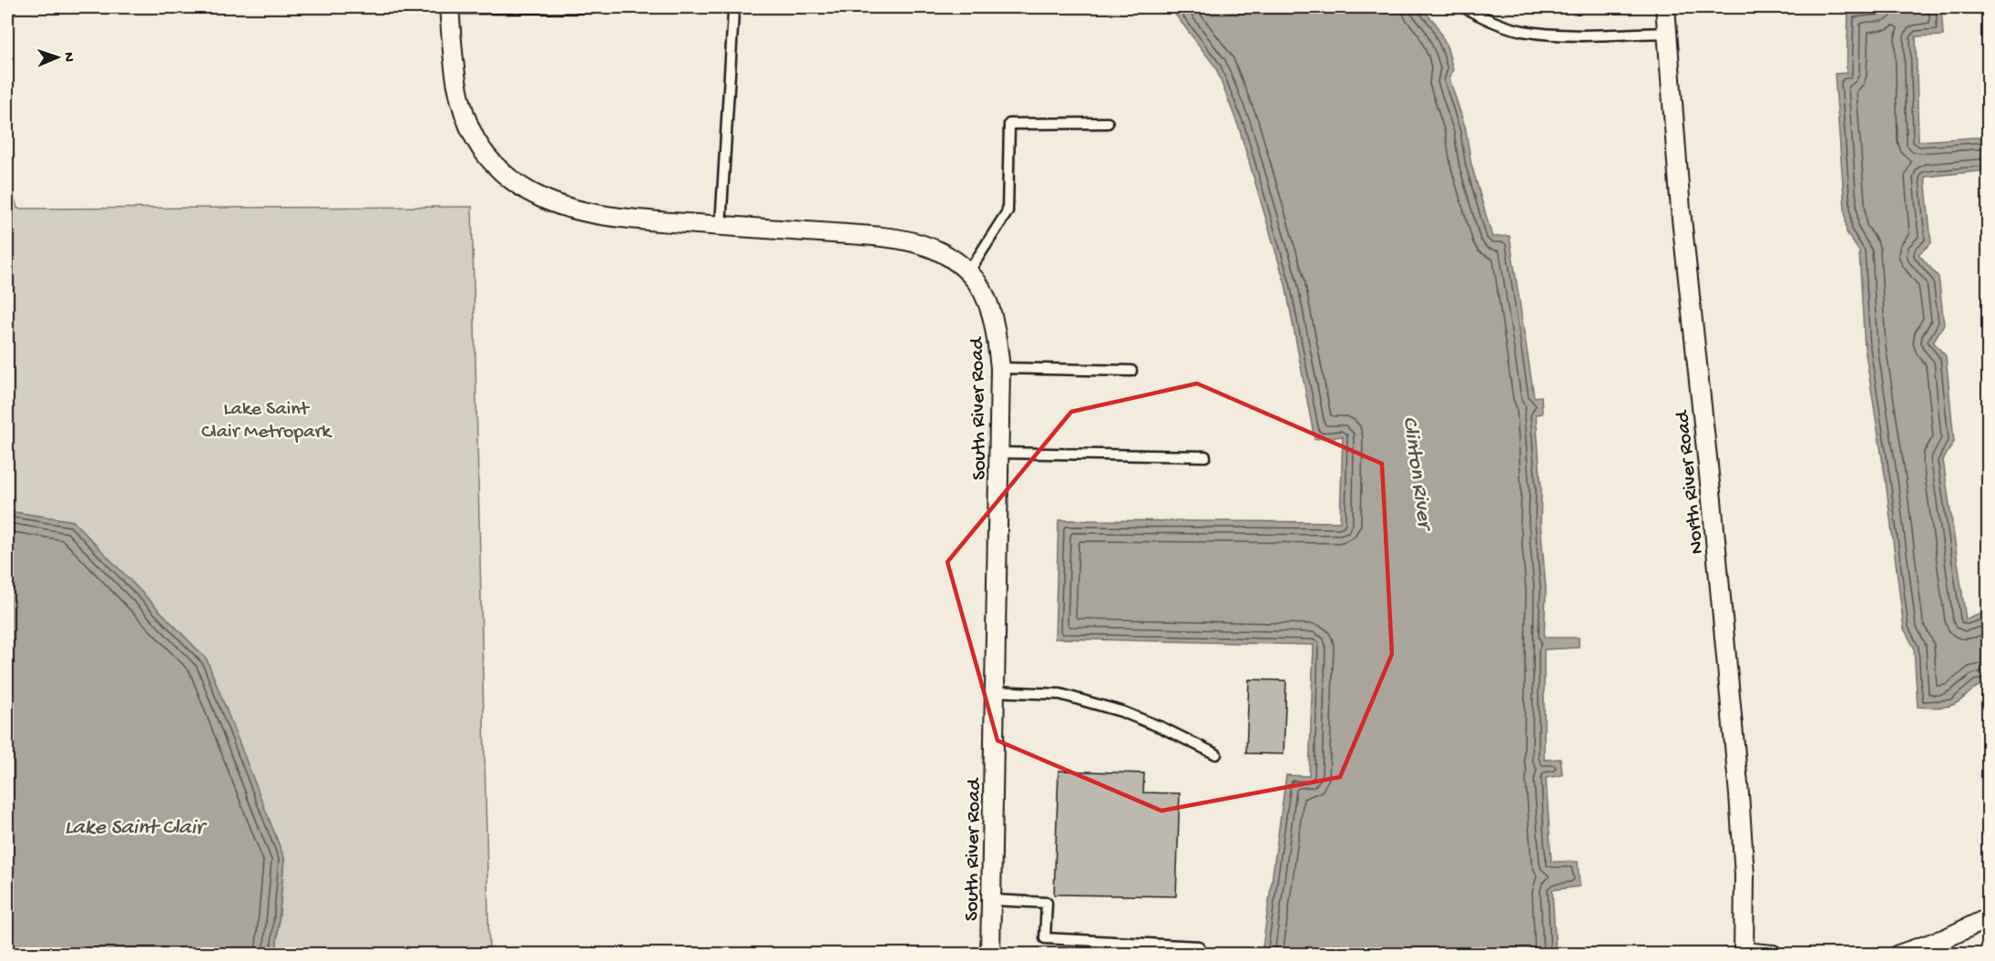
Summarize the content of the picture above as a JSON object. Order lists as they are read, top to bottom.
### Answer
{
  "streets": {
    "street": ["South River Road", "North River Road"]
  },
  "water": ["Clinton River", "Lake Saint Clair"],
  "parks": ["Lake Saint Clair Metropark"],
  "north": "right"
}
